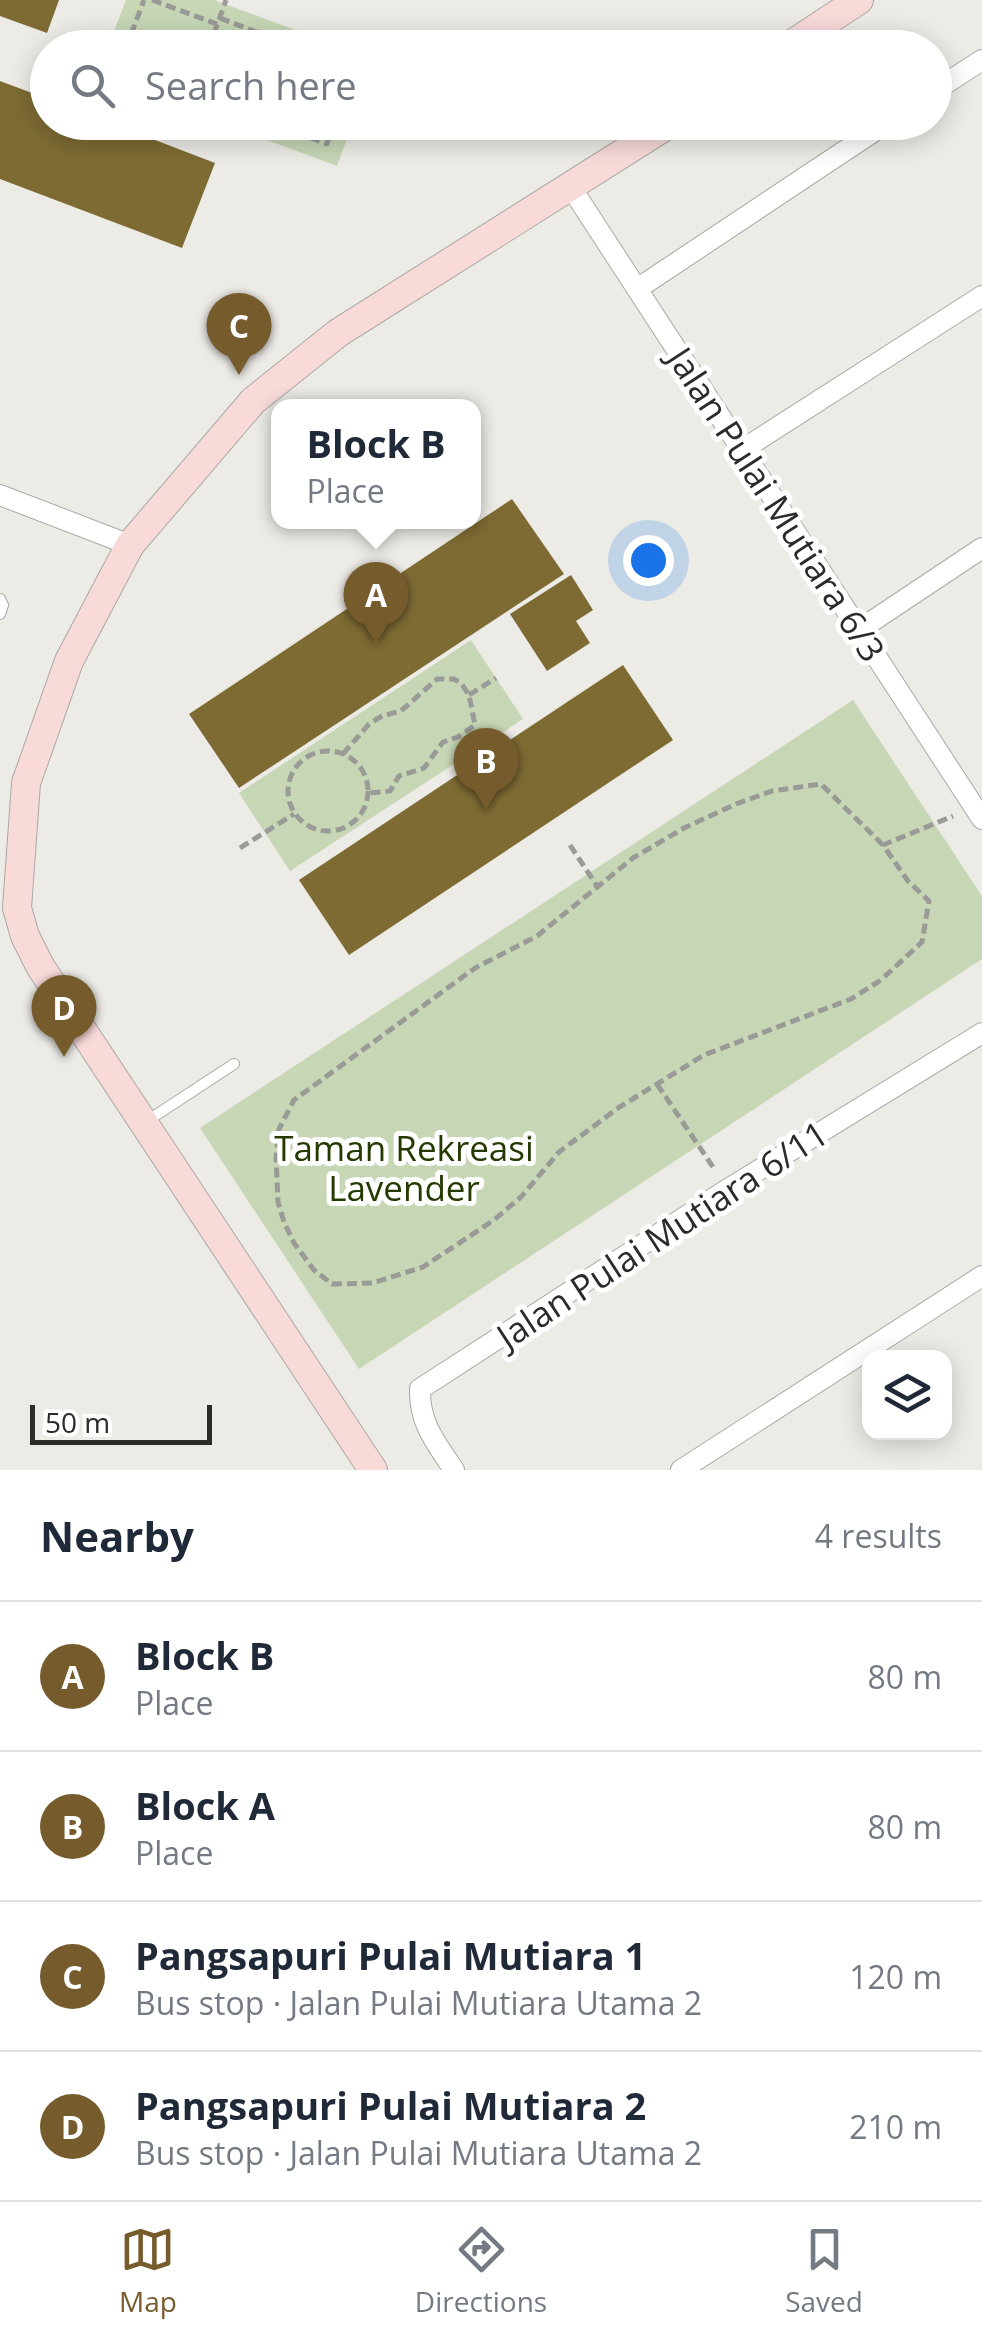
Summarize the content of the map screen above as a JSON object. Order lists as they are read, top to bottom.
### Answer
{
  "streets": {
    "street": ["Jalan Pulai Mutiara 6/3", "Jalan Pulai Mutiara 6/11"]
  },
  "parks": ["Taman Rekreasi Lavender"],
  "scale_bar": "50 m",
  "page": {
    "search": "Search here",
    "pins": [
      "C",
      "A",
      "B",
      "D"
    ],
    "popup": ["Block B", "Place"],
    "scale": "50 m",
    "heading": ["Nearby", "4 results"],
    "list": [
      {
        "mark": "A",
        "name": "Block B",
        "note": "Place",
        "value": "80 m"
      },
      {
        "mark": "B",
        "name": "Block A",
        "note": "Place",
        "value": "80 m"
      },
      {
        "mark": "C",
        "name": "Pangsapuri Pulai Mutiara 1",
        "note": "Bus stop · Jalan Pulai Mutiara Utama 2",
        "value": "120 m"
      },
      {
        "mark": "D",
        "name": "Pangsapuri Pulai Mutiara 2",
        "note": "Bus stop · Jalan Pulai Mutiara Utama 2",
        "value": "210 m"
      }
    ],
    "nav": ["Map", "Directions", "Saved"]
  }
}
